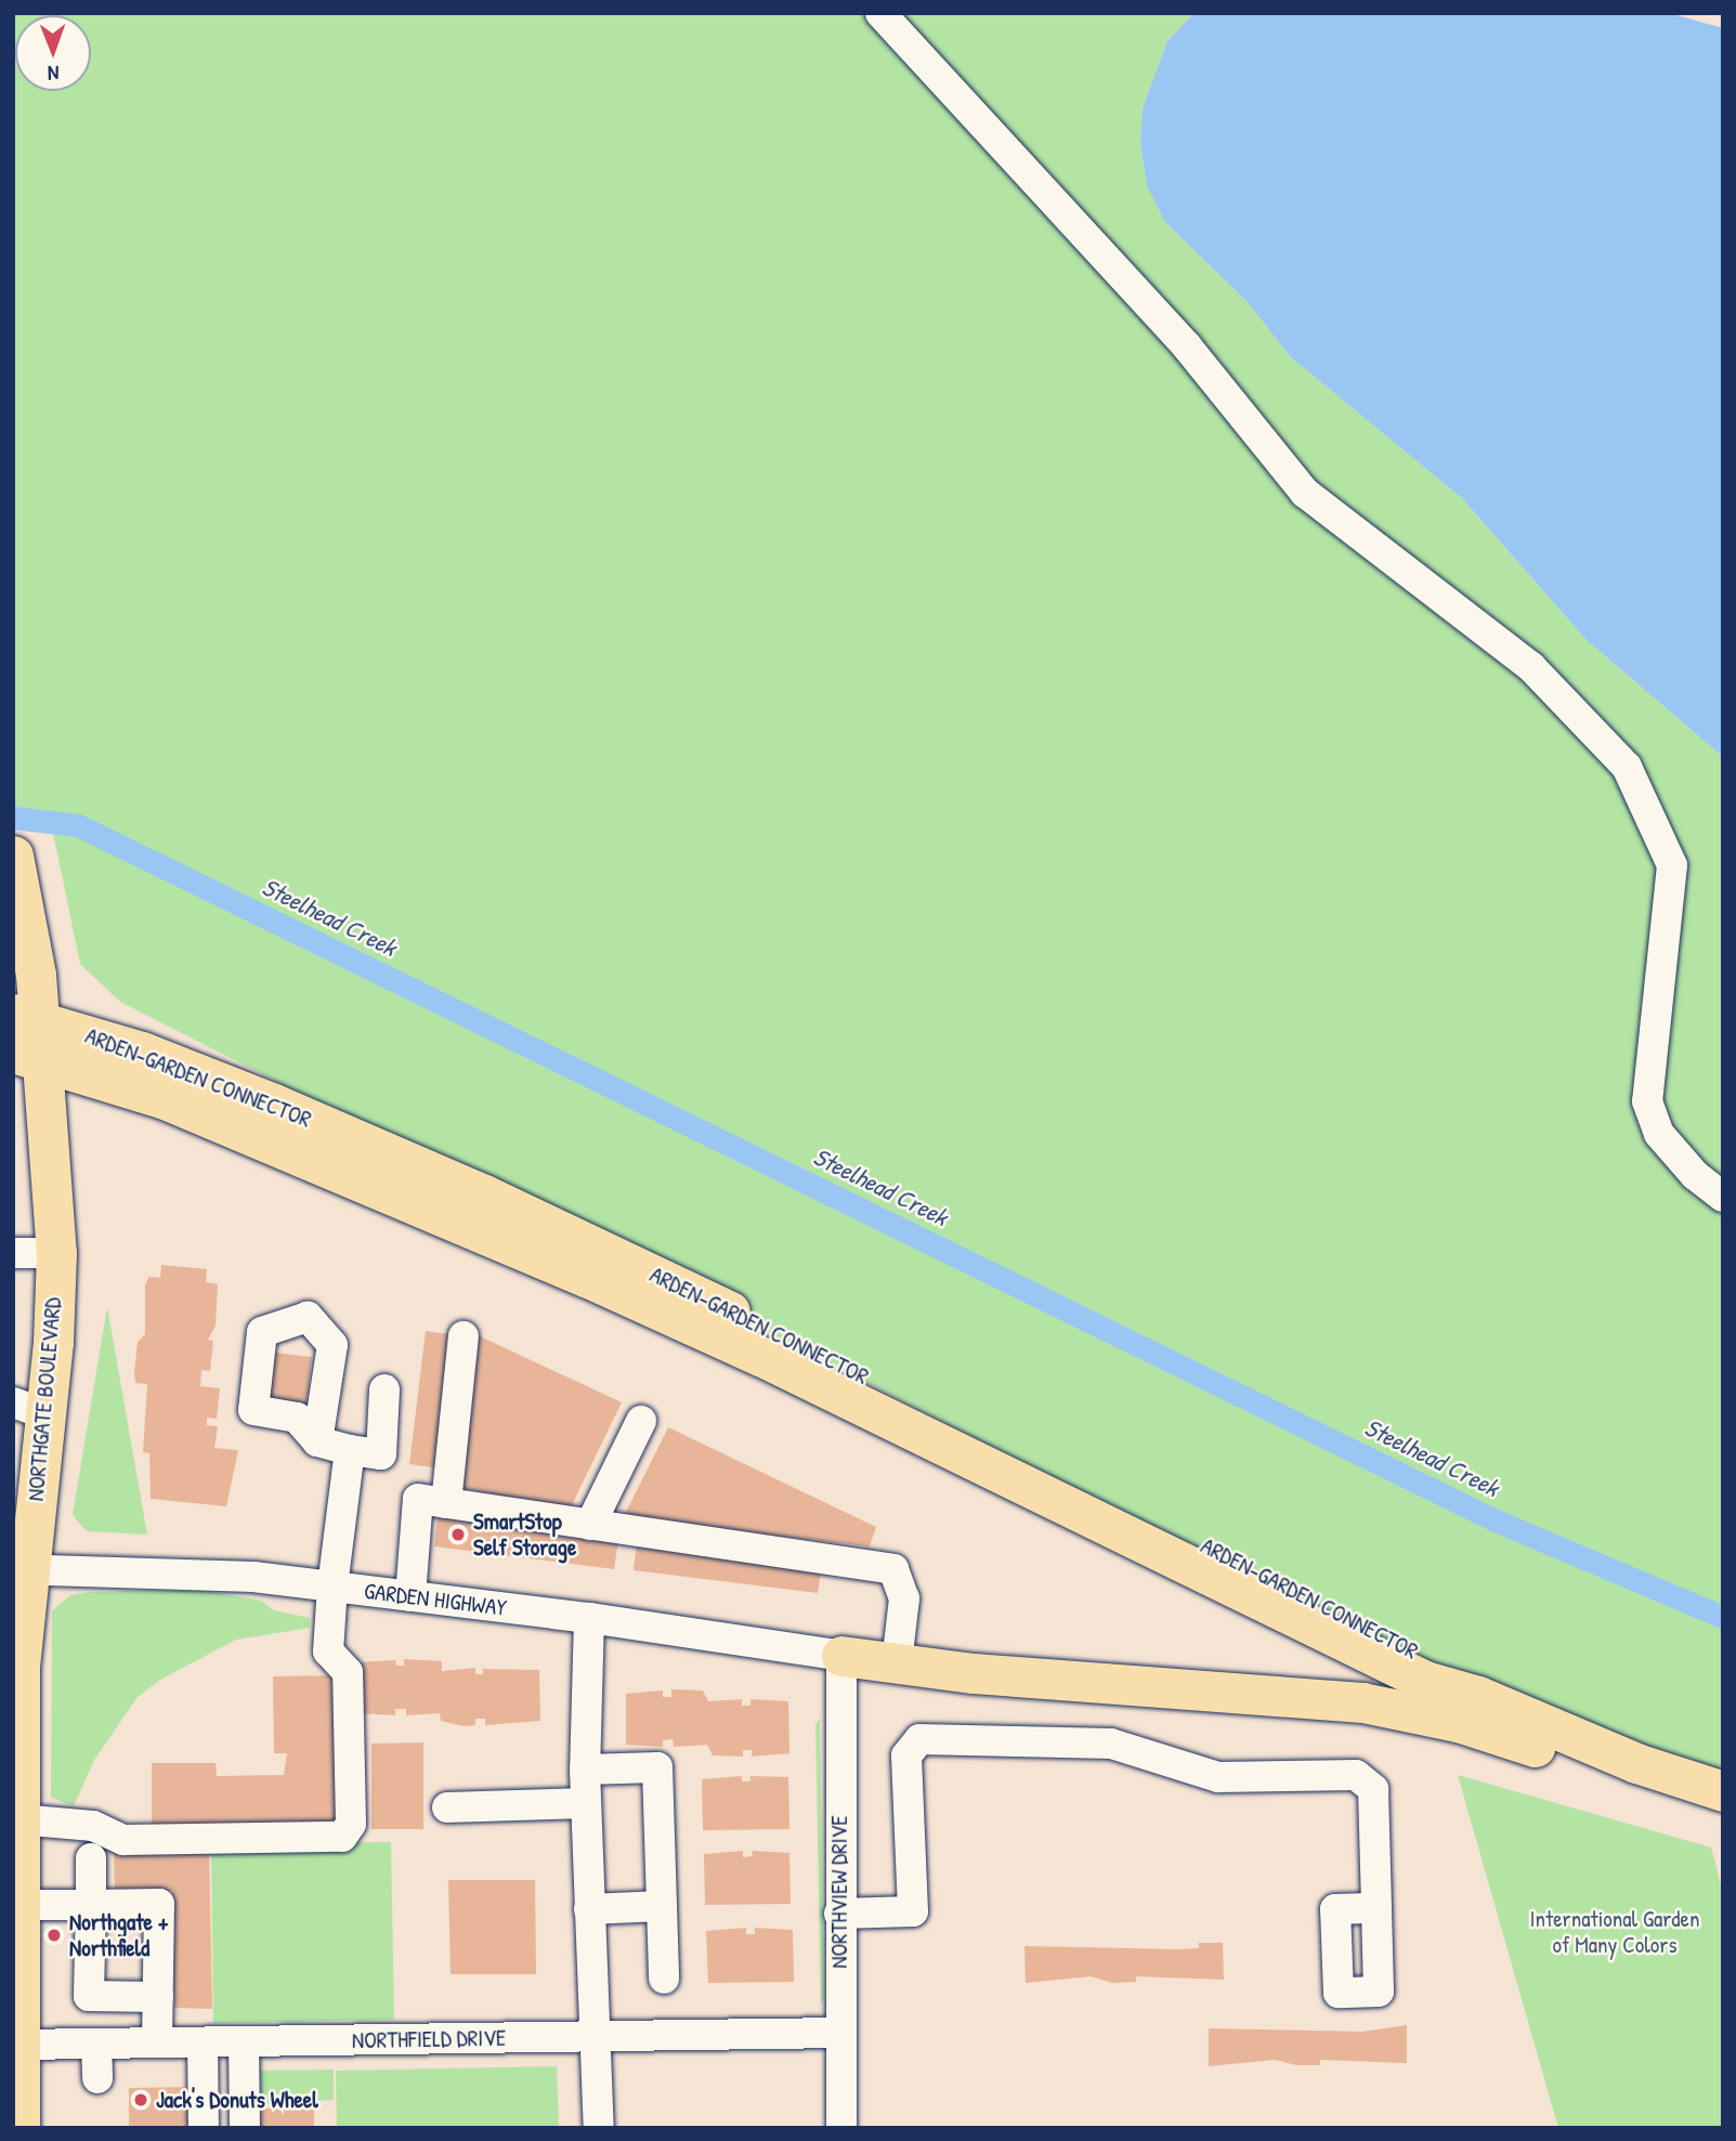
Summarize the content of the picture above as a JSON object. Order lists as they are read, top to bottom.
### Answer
{
  "streets": {
    "main road": ["ARDEN-GARDEN CONNECTOR", "NORTHGATE BOULEVARD"],
    "street": ["GARDEN HIGHWAY", "NORTHVIEW DRIVE", "NORTHFIELD DRIVE"]
  },
  "crossings": [
    ["ARDEN-GARDEN CONNECTOR", "NORTHGATE BOULEVARD"],
    ["NORTHGATE BOULEVARD", "GARDEN HIGHWAY"],
    ["NORTHGATE BOULEVARD", "NORTHFIELD DRIVE"],
    ["GARDEN HIGHWAY", "NORTHVIEW DRIVE"],
    ["NORTHVIEW DRIVE", "NORTHFIELD DRIVE"]
  ],
  "water": ["Steelhead Creek"],
  "parks": ["International Garden of Many Colors"],
  "places": ["SmartStop Self Storage", "Northgate + Northfield", "Jack's Donuts Wheel"],
  "north": "bottom"
}
